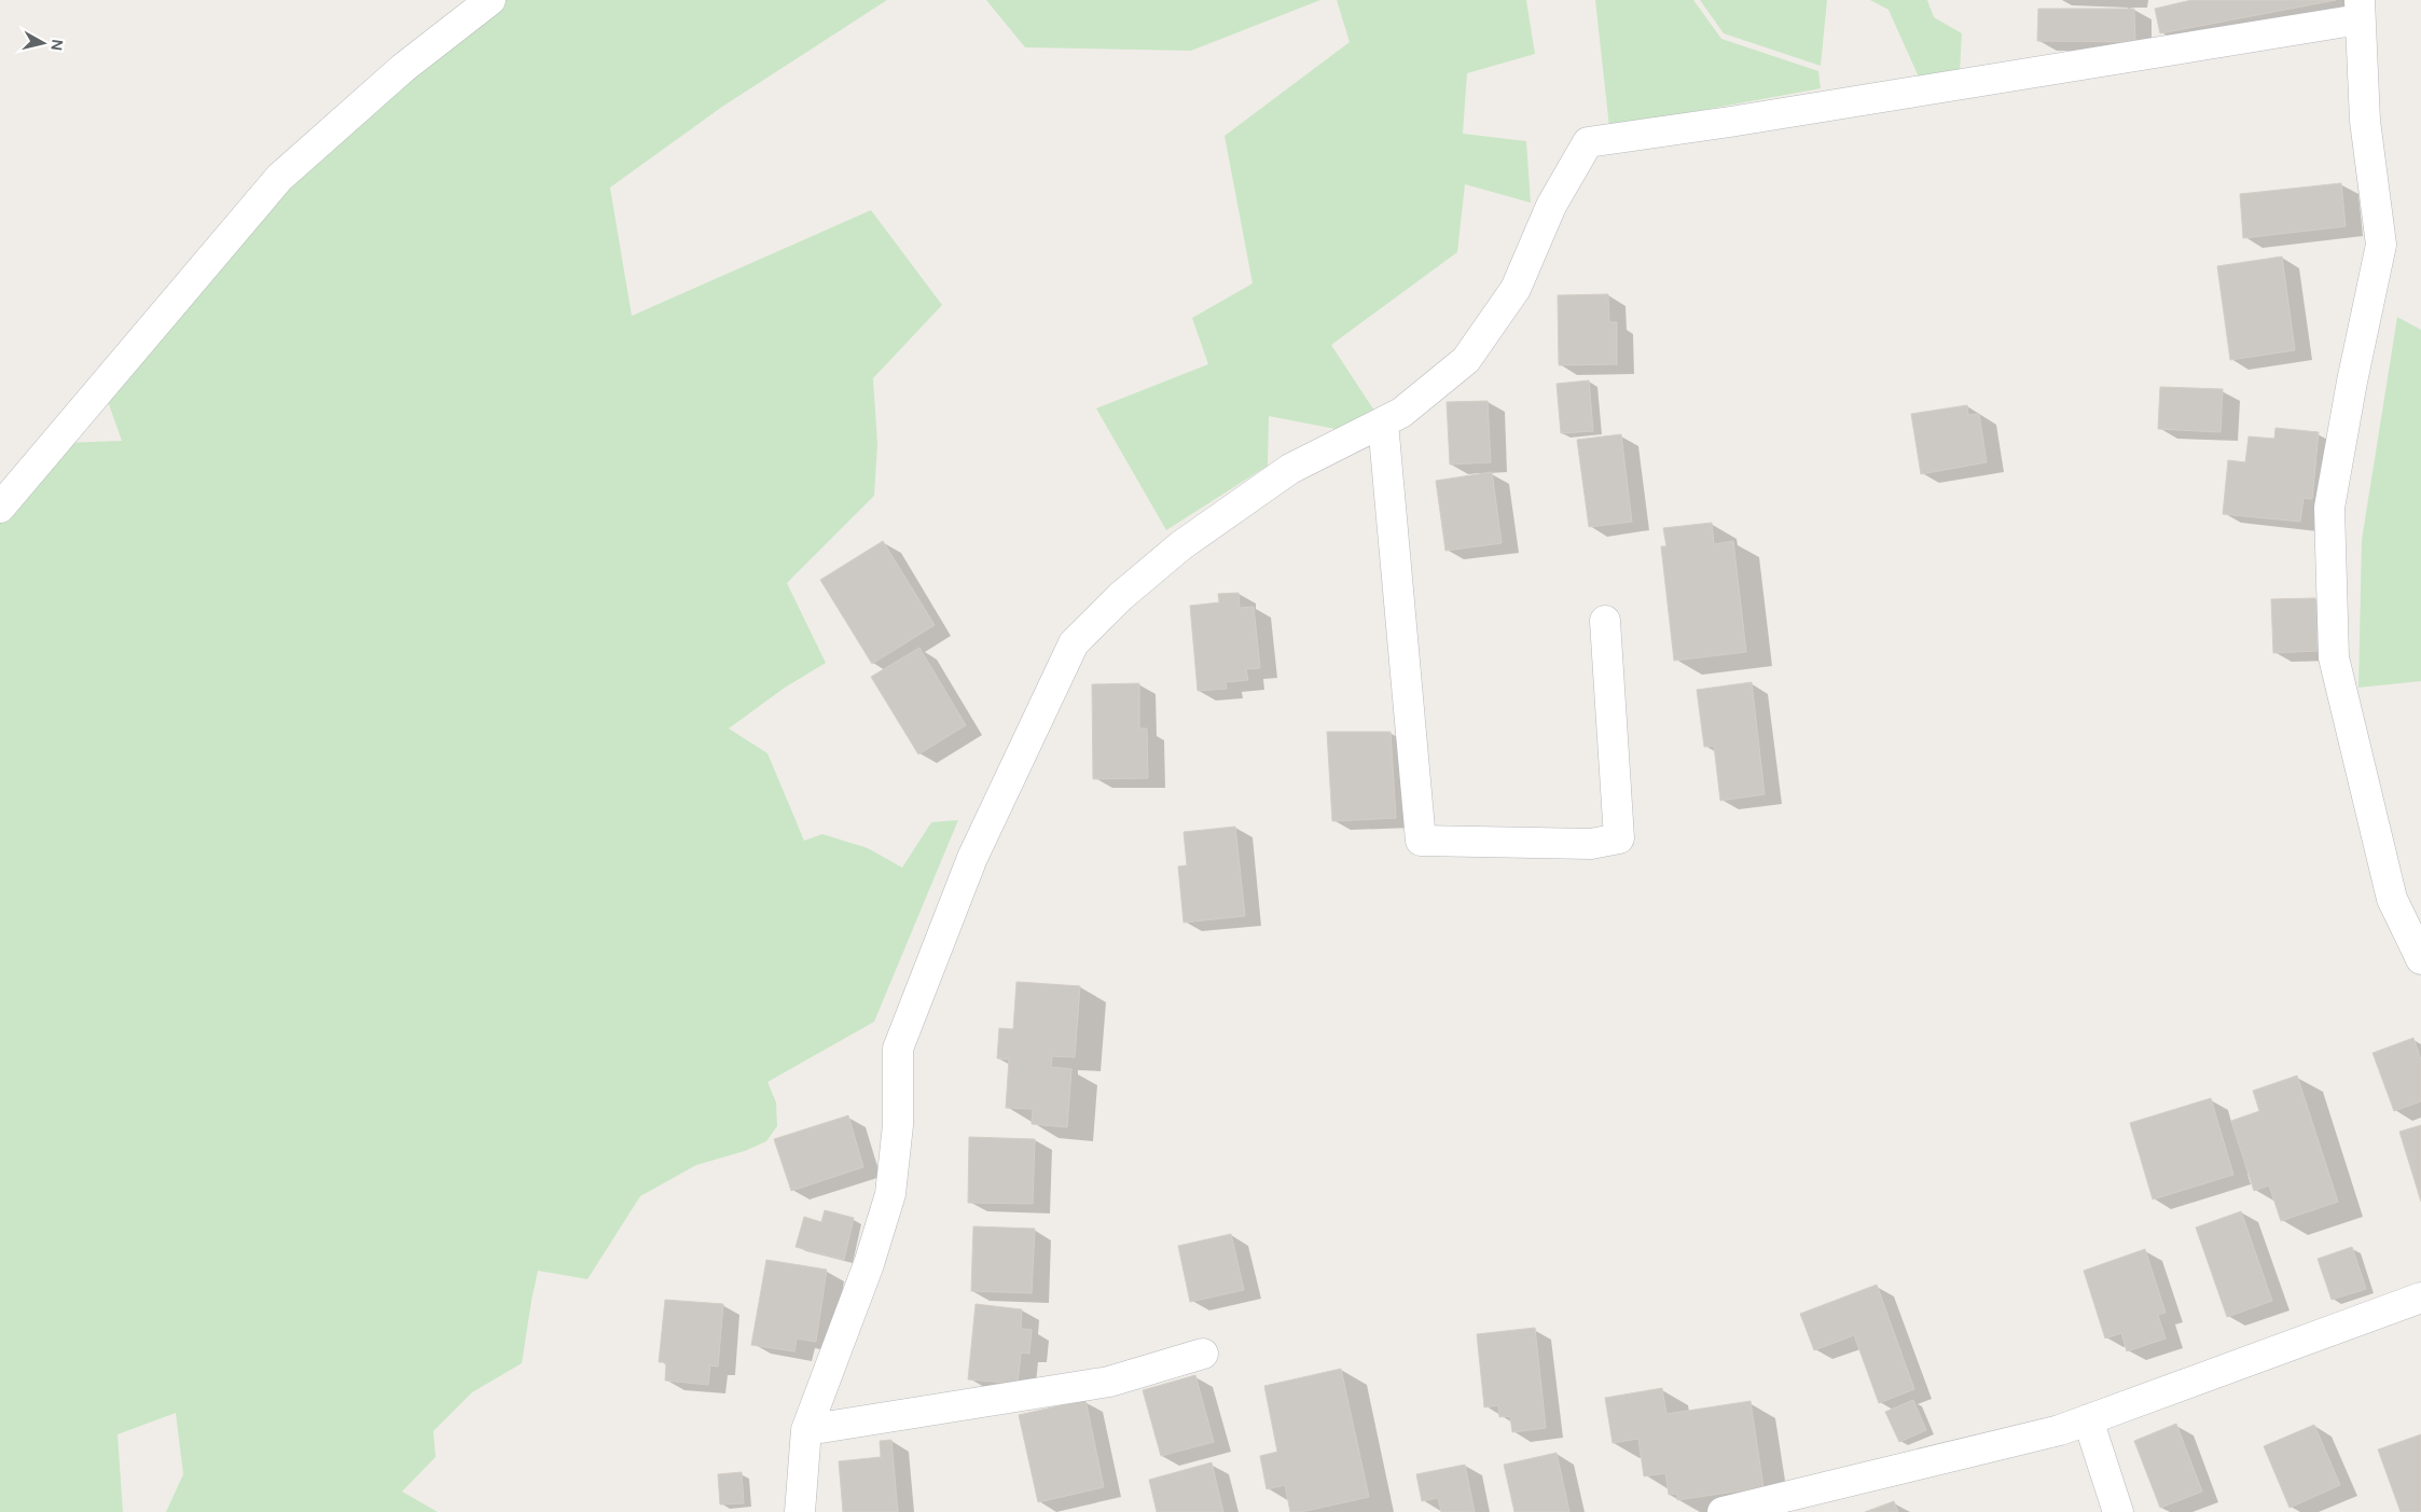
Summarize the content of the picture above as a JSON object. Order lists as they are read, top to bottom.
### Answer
{
  "north": "right"
}
